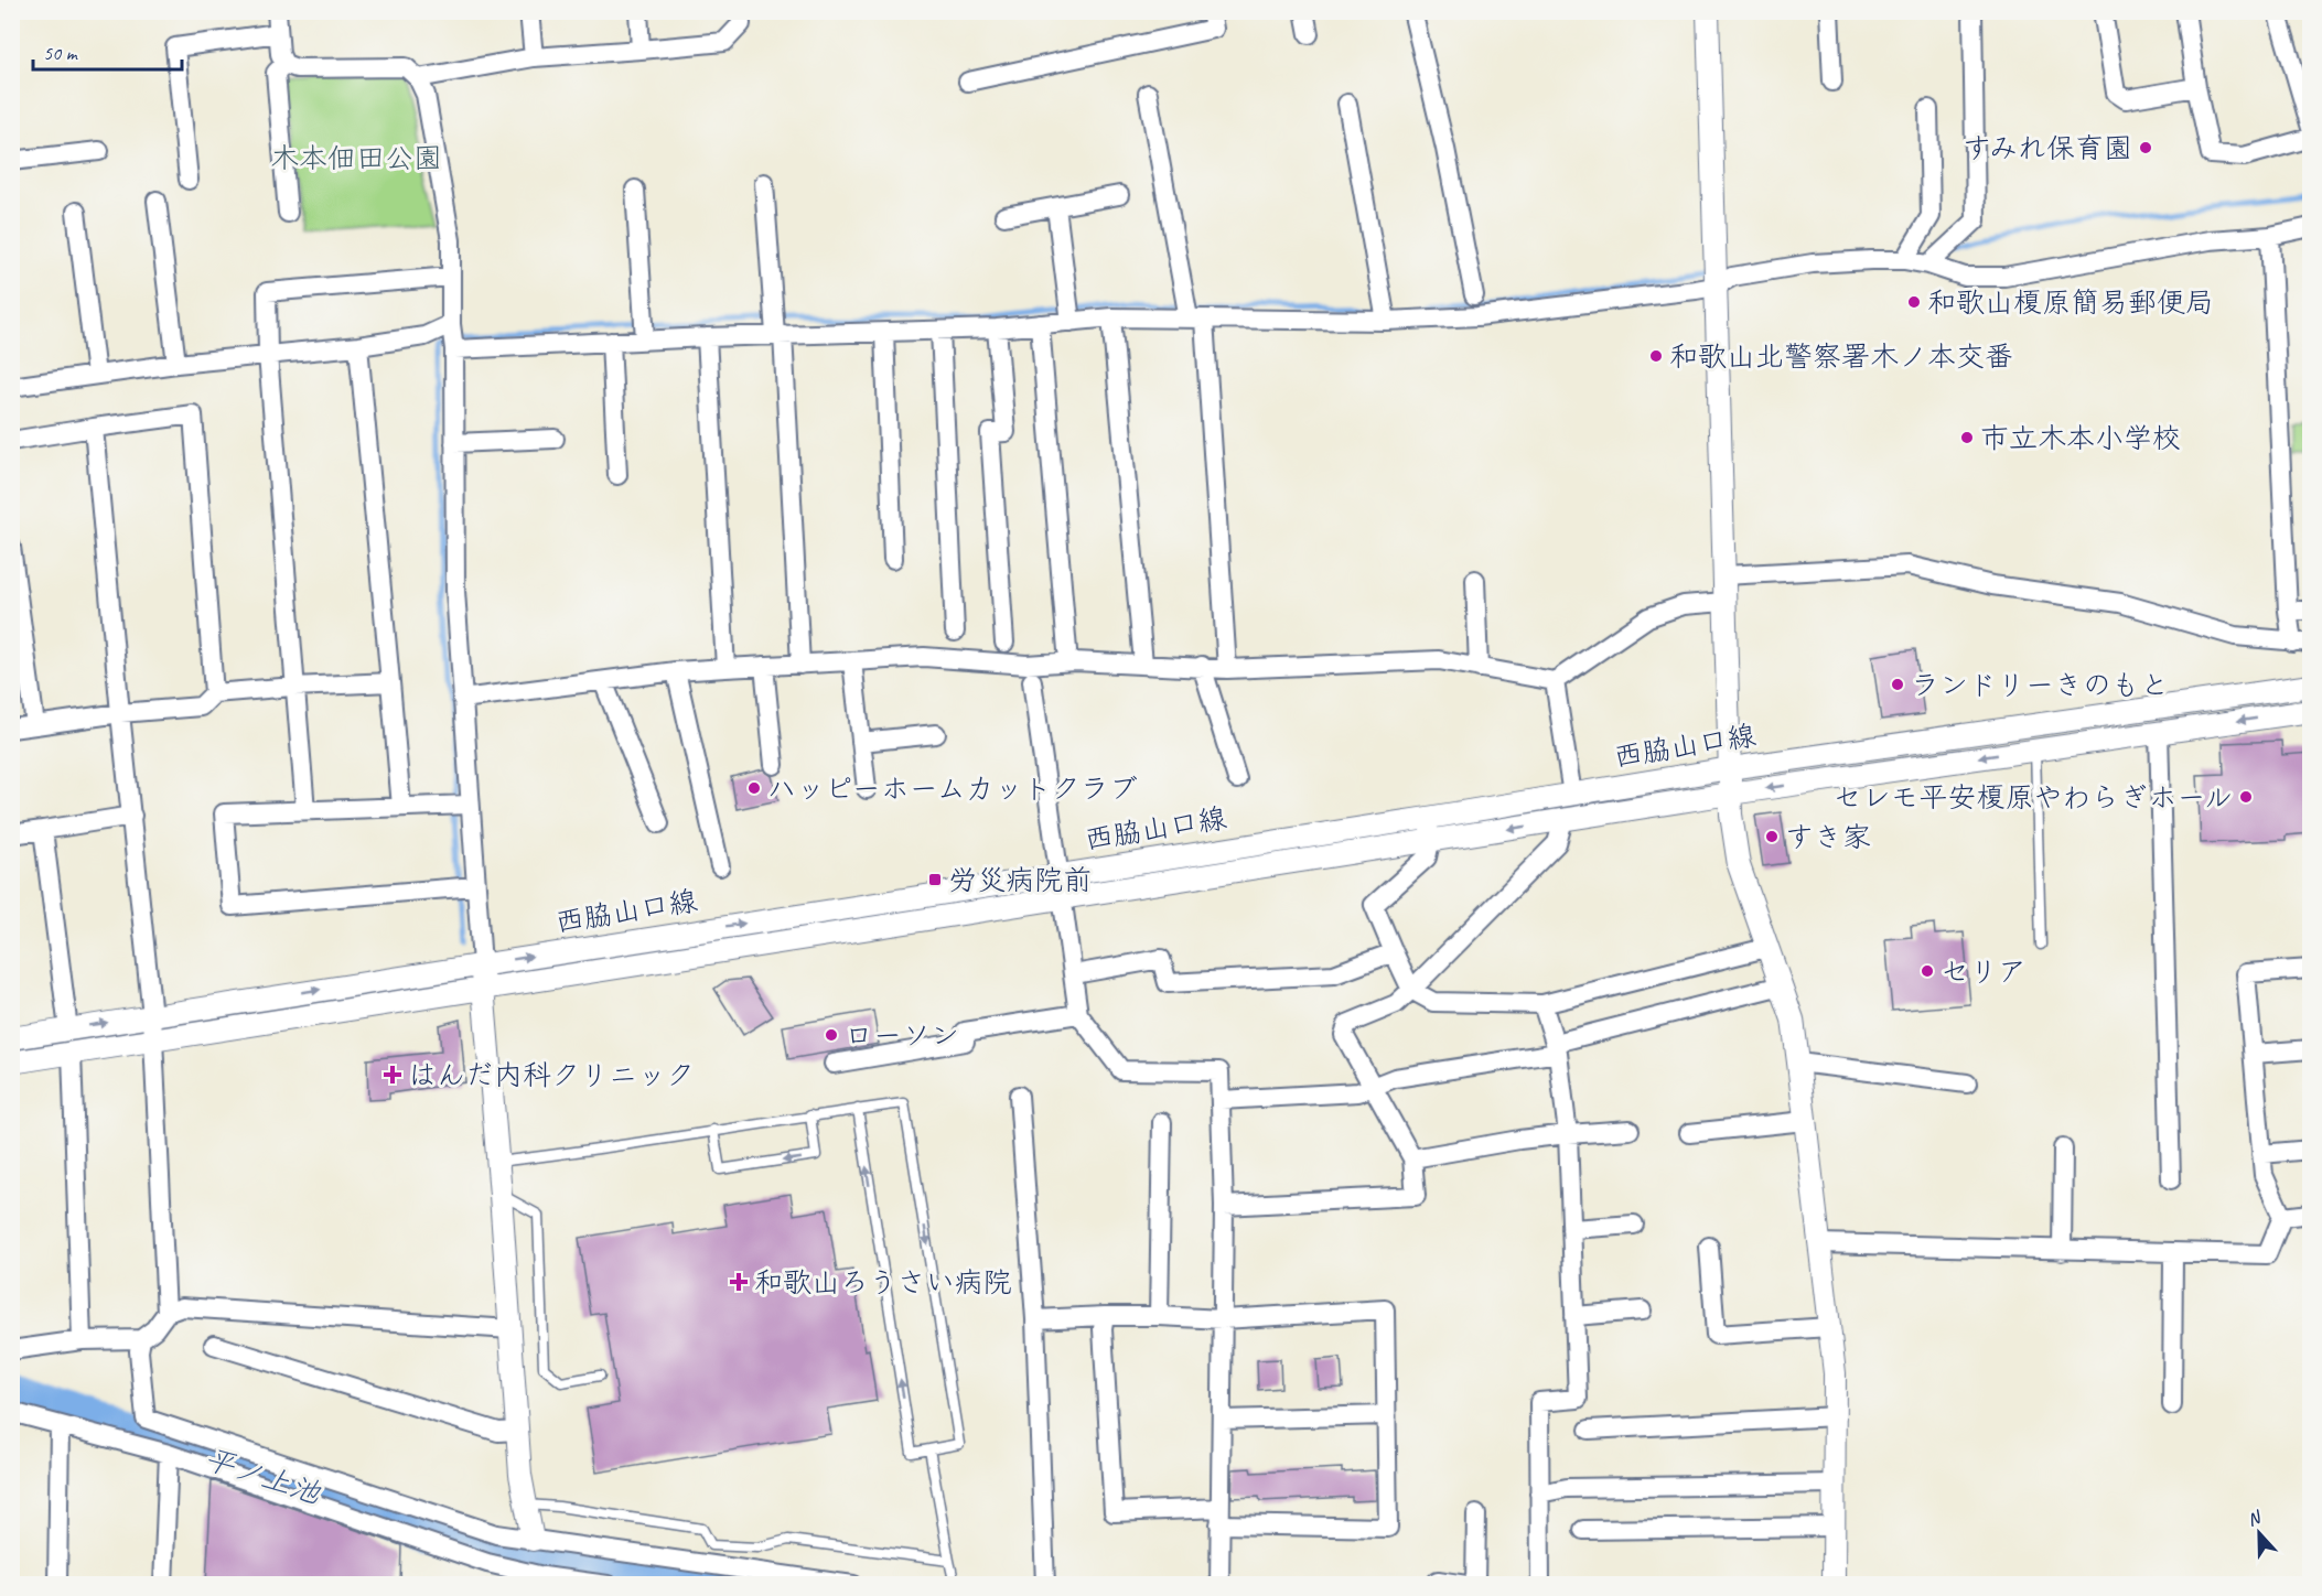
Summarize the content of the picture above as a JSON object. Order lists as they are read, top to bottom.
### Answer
{
  "streets": {
    "street": ["西脇山口線"]
  },
  "water": ["平ノ上池"],
  "parks": ["木本佃田公園"],
  "places": {
    "other": [
      "すみれ保育園",
      "和歌山榎原簡易郵便局",
      "和歌山北警察署木ノ本交番",
      "市立木本小学校",
      "ランドリーきのもと",
      "ハッピーホームカットクラブ",
      "セレモ平安榎原やわらぎホール",
      "すき家",
      "セリア",
      "ローソン"
    ],
    "transit": ["労災病院前"],
    "health": ["はんだ内科クリニック", "和歌山ろうさい病院"]
  },
  "scale_bar": "50 m",
  "north": "top"
}
